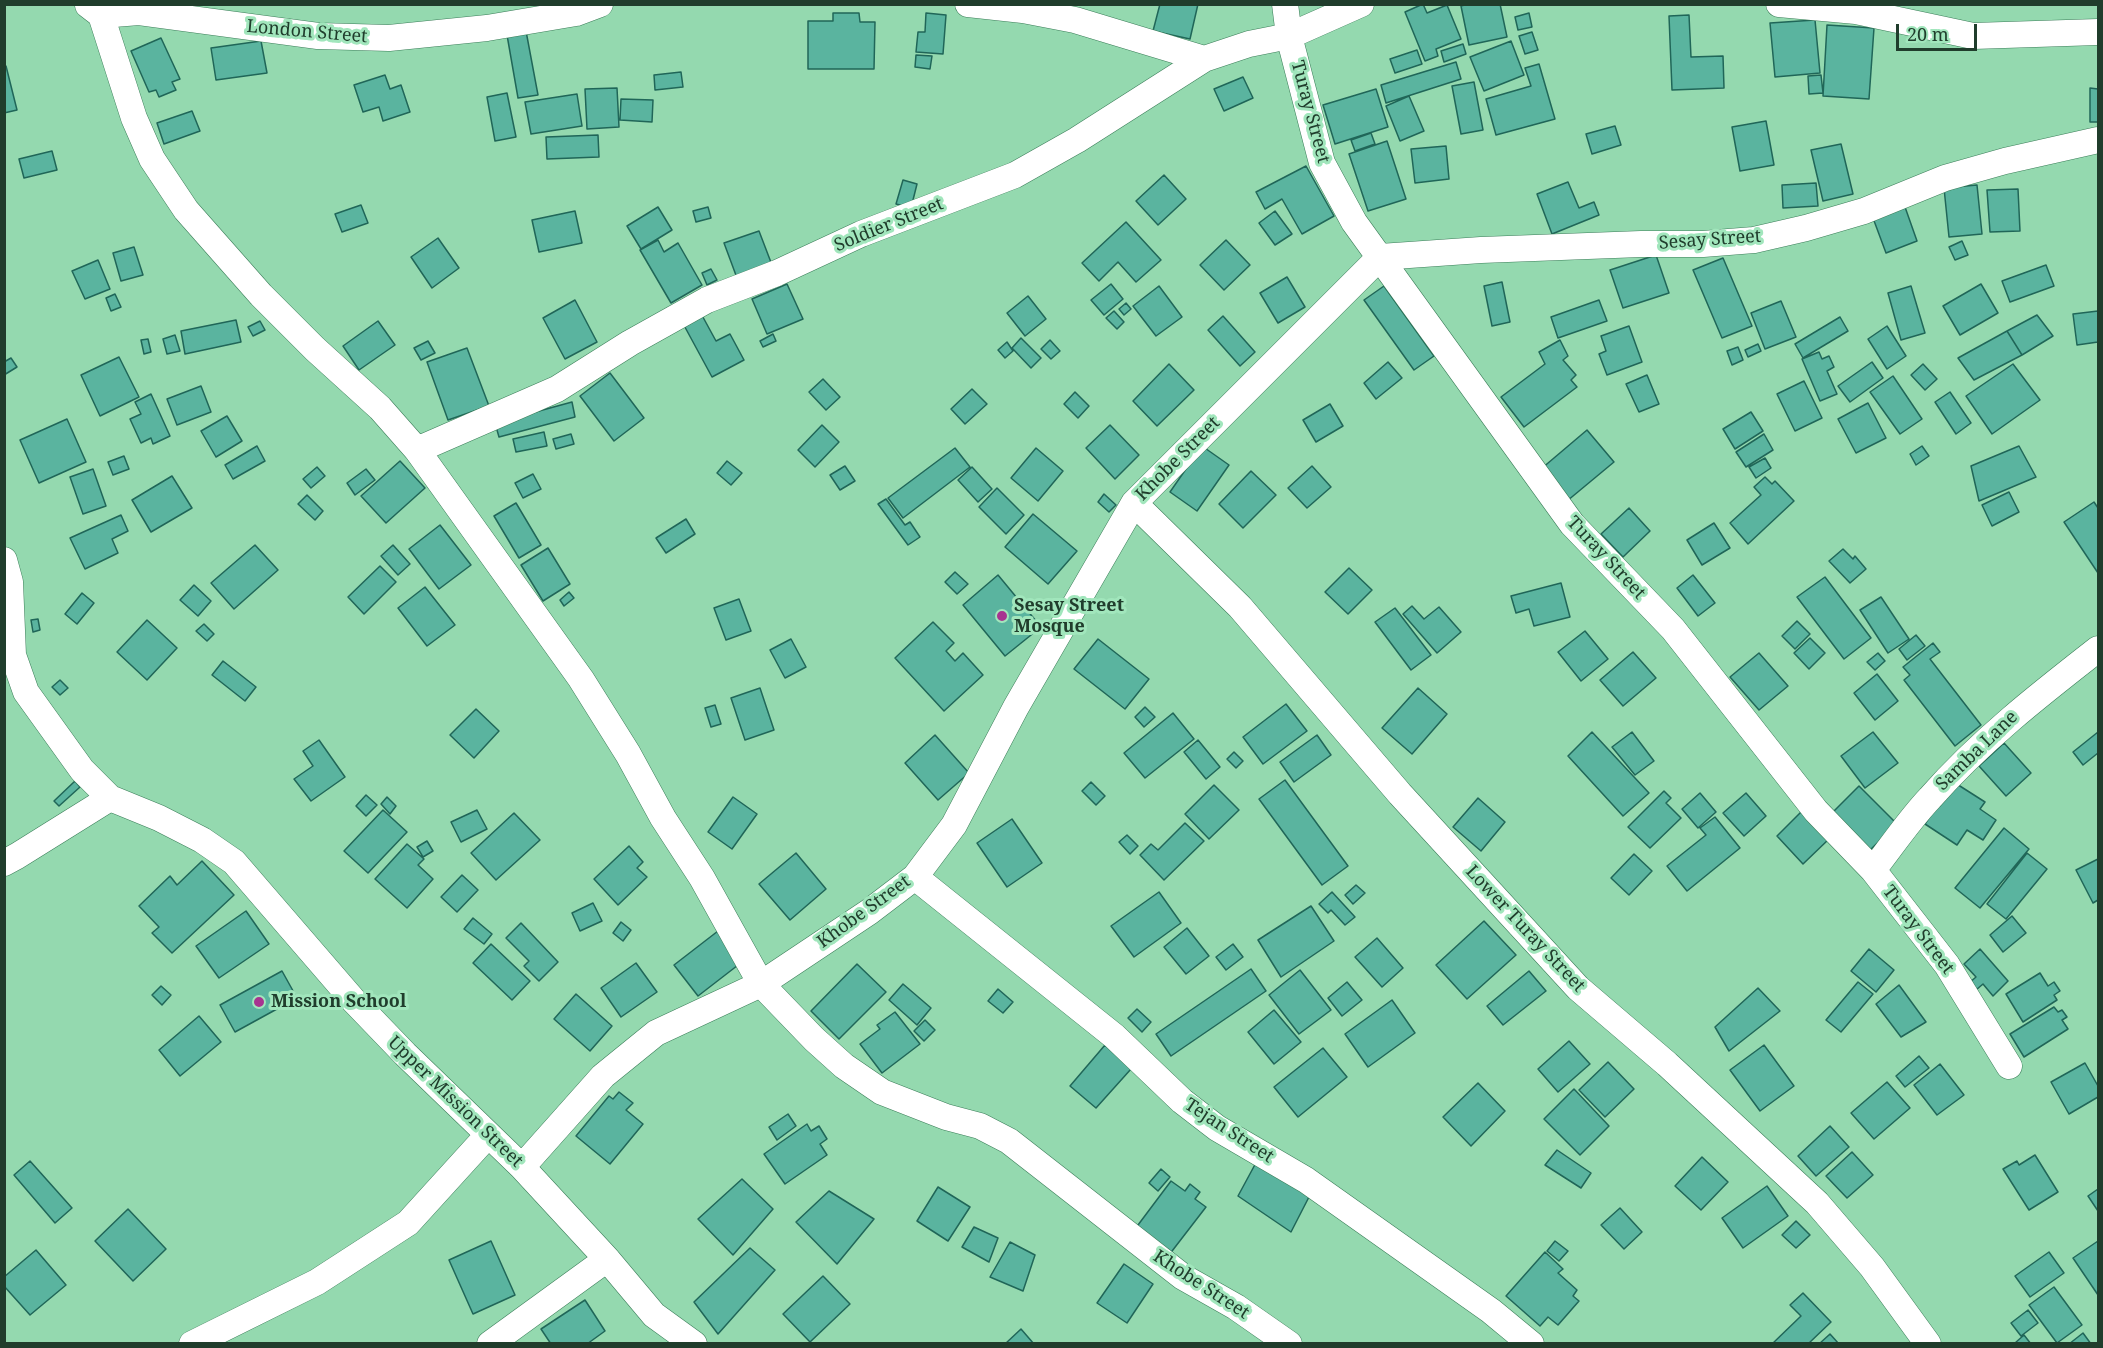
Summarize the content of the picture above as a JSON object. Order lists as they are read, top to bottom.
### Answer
{
  "streets": {
    "street": [
      "London Street",
      "Turay Street",
      "Soldier Street",
      "Sesay Street",
      "Khobe Street",
      "Samba Lane",
      "Lower Turay Street",
      "Upper Mission Street",
      "Tejan Street"
    ]
  },
  "crossings": [
    ["Turay Street", "Soldier Street"],
    ["Turay Street", "Sesay Street"],
    ["Turay Street", "Khobe Street"],
    ["Turay Street", "Samba Lane"],
    ["Sesay Street", "Khobe Street"],
    ["Khobe Street", "Lower Turay Street"],
    ["Khobe Street", "Tejan Street"]
  ],
  "places": ["Sesay Street Mosque", "Mission School"],
  "scale_bar": "20 m"
}
